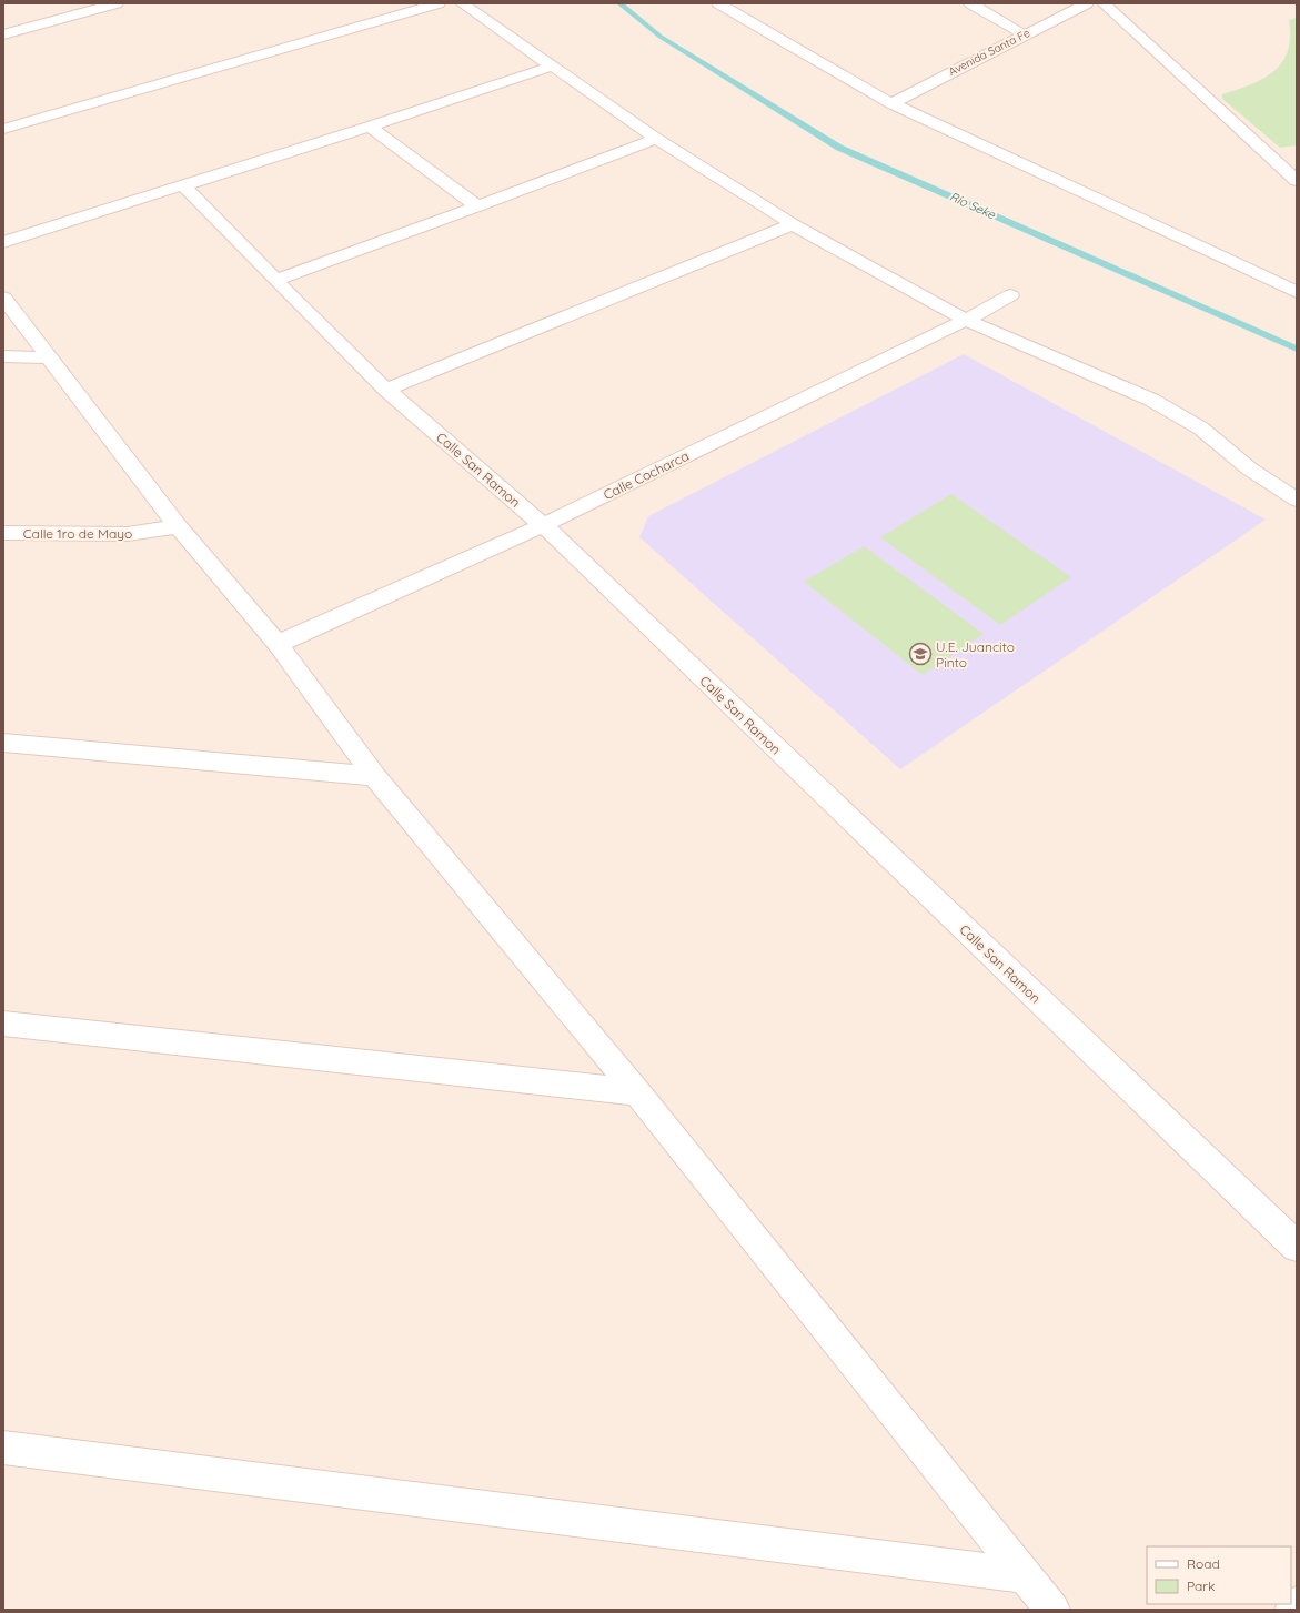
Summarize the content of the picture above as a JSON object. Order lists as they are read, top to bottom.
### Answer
{
  "streets": {
    "street": [
      "Avenida Santa Fe",
      "Calle San Ramon",
      "Calle Cocharca",
      "Calle 1ro de Mayo"
    ]
  },
  "crossings": [
    ["Calle San Ramon", "Calle Cocharca"]
  ],
  "water": ["Río Seke"],
  "places": {
    "school or university": ["U.E. Juancito Pinto"]
  },
  "legend": ["Road", "Park"]
}
